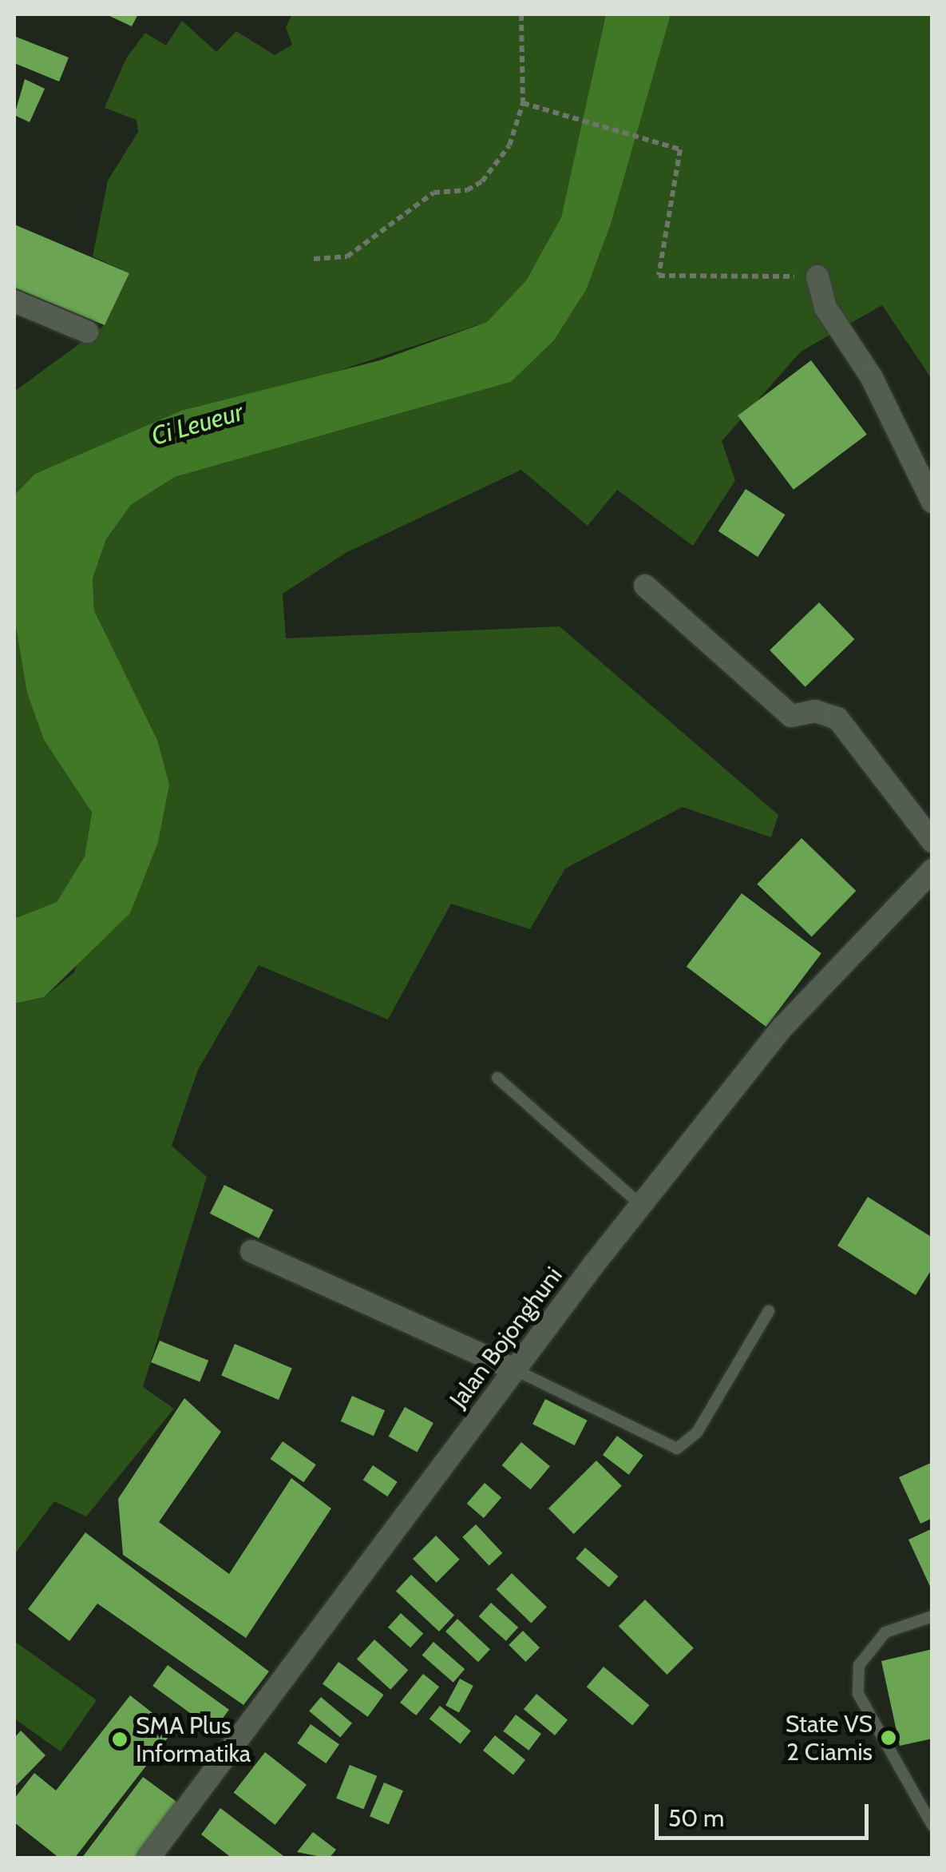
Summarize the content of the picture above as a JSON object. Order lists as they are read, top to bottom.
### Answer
{
  "streets": {
    "street": ["Jalan Bojonghuni"]
  },
  "water": ["Ci Leueur"],
  "places": ["State VS 2 Ciamis", "SMA Plus Informatika"],
  "scale_bar": "50 m"
}
